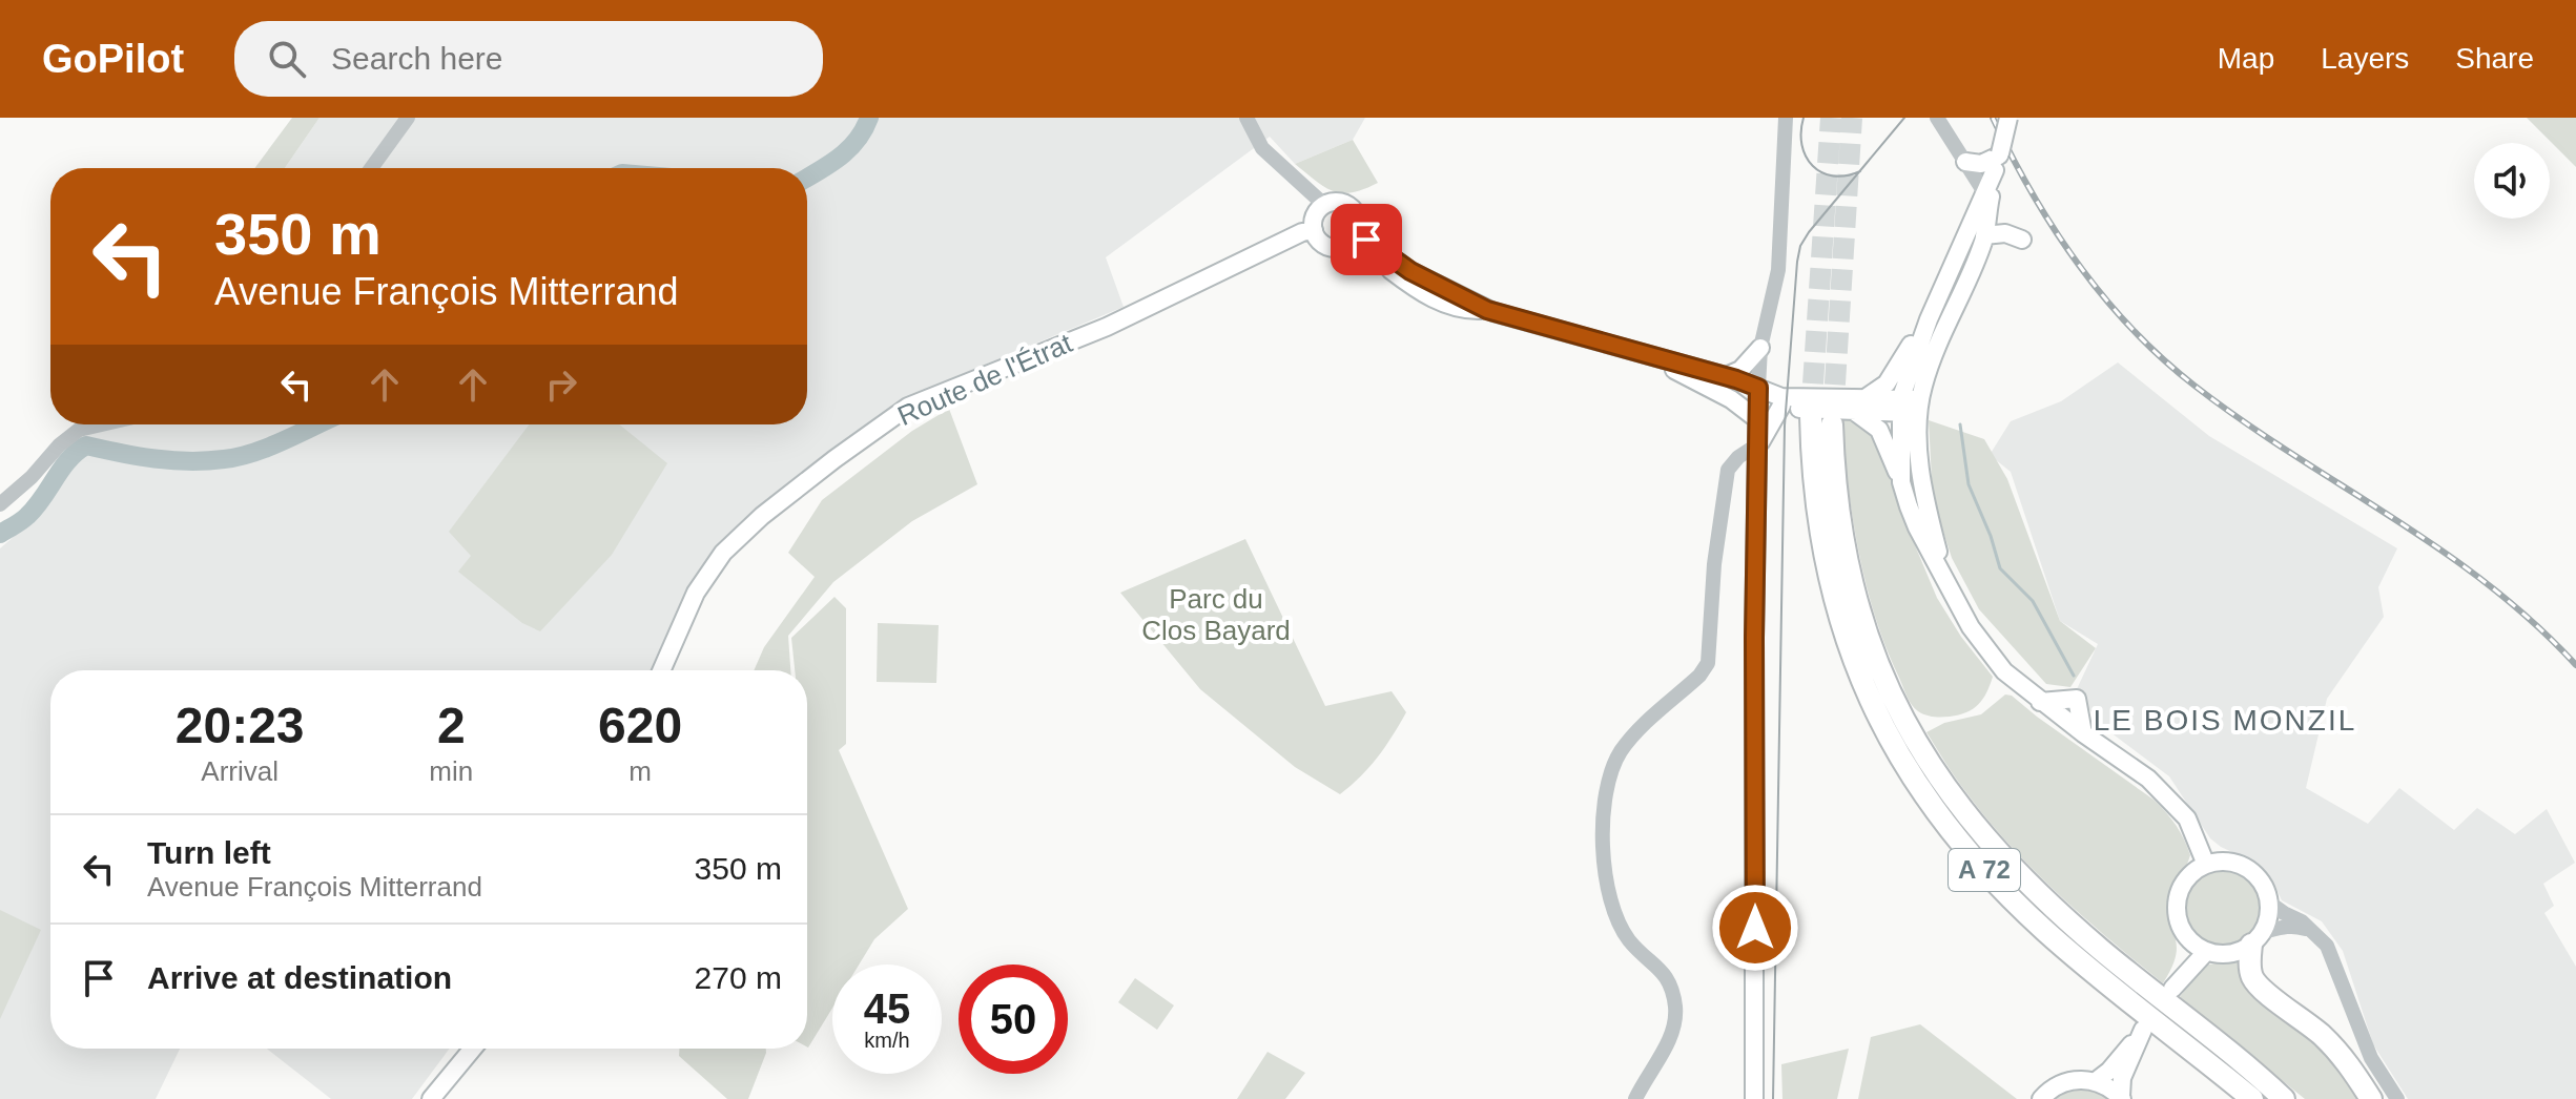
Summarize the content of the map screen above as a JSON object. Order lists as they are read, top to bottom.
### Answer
{
  "streets": {
    "highway": ["A 72"],
    "main road": ["Route de l'Étrat"]
  },
  "districts": ["LE BOIS MONZIL"],
  "parks": ["Parc du Clos Bayard"],
  "page": {
    "header": "GoPilot",
    "search": "Search here",
    "nav": ["Map", "Layers", "Share"],
    "turn": ["350 m", "Avenue François Mitterrand"],
    "eta": [
      "20:23",
      "Arrival",
      "2",
      "min",
      "620",
      "m"
    ],
    "list": [
      {
        "name": "Turn left",
        "note": "Avenue François Mitterrand",
        "value": "350 m"
      },
      {
        "name": "Arrive at destination",
        "value": "270 m"
      }
    ],
    "speed": "45 km/h",
    "limit": "50"
  }
}
